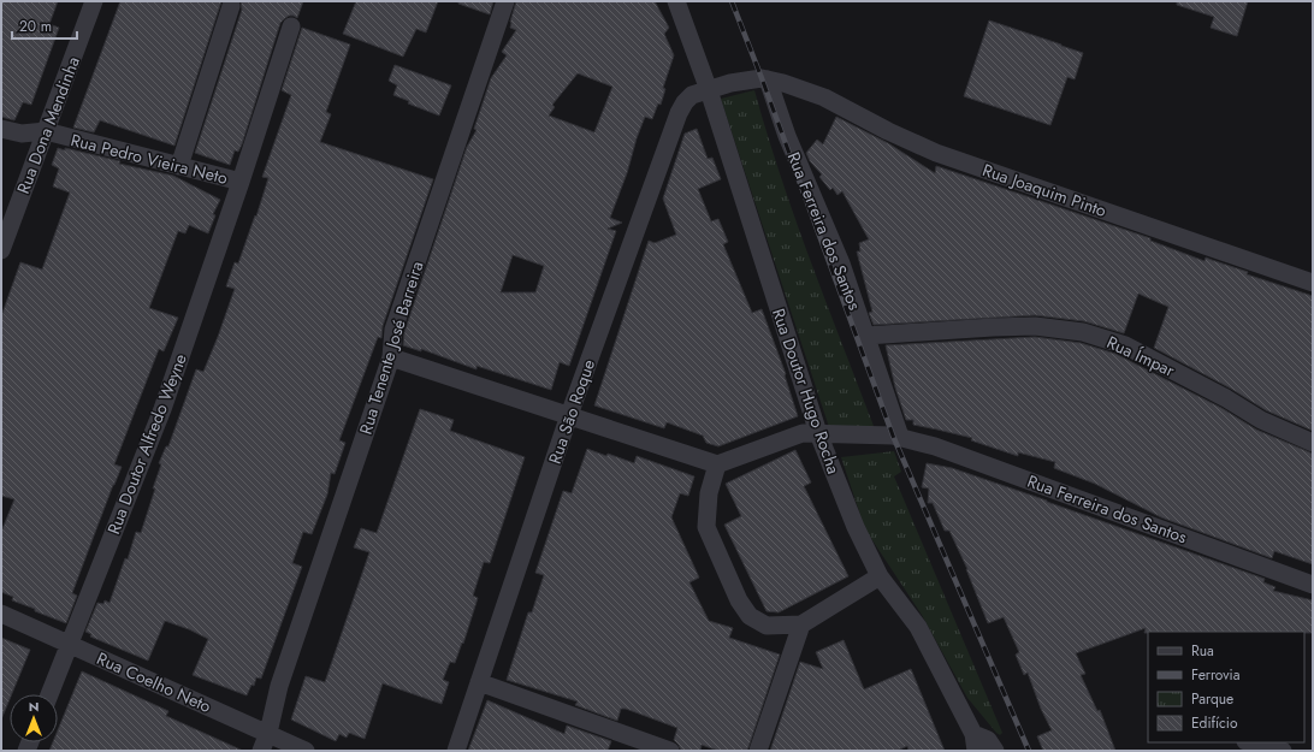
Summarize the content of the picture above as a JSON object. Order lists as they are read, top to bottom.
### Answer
{
  "streets": {
    "street": [
      "Rua Dona Mendinha",
      "Rua Pedro Vieira Neto",
      "Rua Joaquim Pinto",
      "Rua Ferreira dos Santos",
      "Rua Tenente José Barreira",
      "Rua Ímpar",
      "Rua Doutor Hugo Rocha",
      "Rua São Roque",
      "Rua Doutor Alfredo Weyne",
      "Rua Coelho Neto"
    ]
  },
  "crossings": [
    ["Rua Dona Mendinha", "Rua Pedro Vieira Neto"],
    ["Rua Pedro Vieira Neto", "Rua Doutor Alfredo Weyne"],
    ["Rua Joaquim Pinto", "Rua Ferreira dos Santos"],
    ["Rua Ferreira dos Santos", "Rua Ímpar"],
    ["Rua Ferreira dos Santos", "Rua Doutor Hugo Rocha"],
    ["Rua Tenente José Barreira", "Rua Coelho Neto"],
    ["Rua Doutor Hugo Rocha", "Rua São Roque"],
    ["Rua Doutor Alfredo Weyne", "Rua Coelho Neto"]
  ],
  "legend": [
    "Rua",
    "Ferrovia",
    "Parque",
    "Edifício"
  ],
  "scale_bar": "20 m",
  "north": "top"
}
